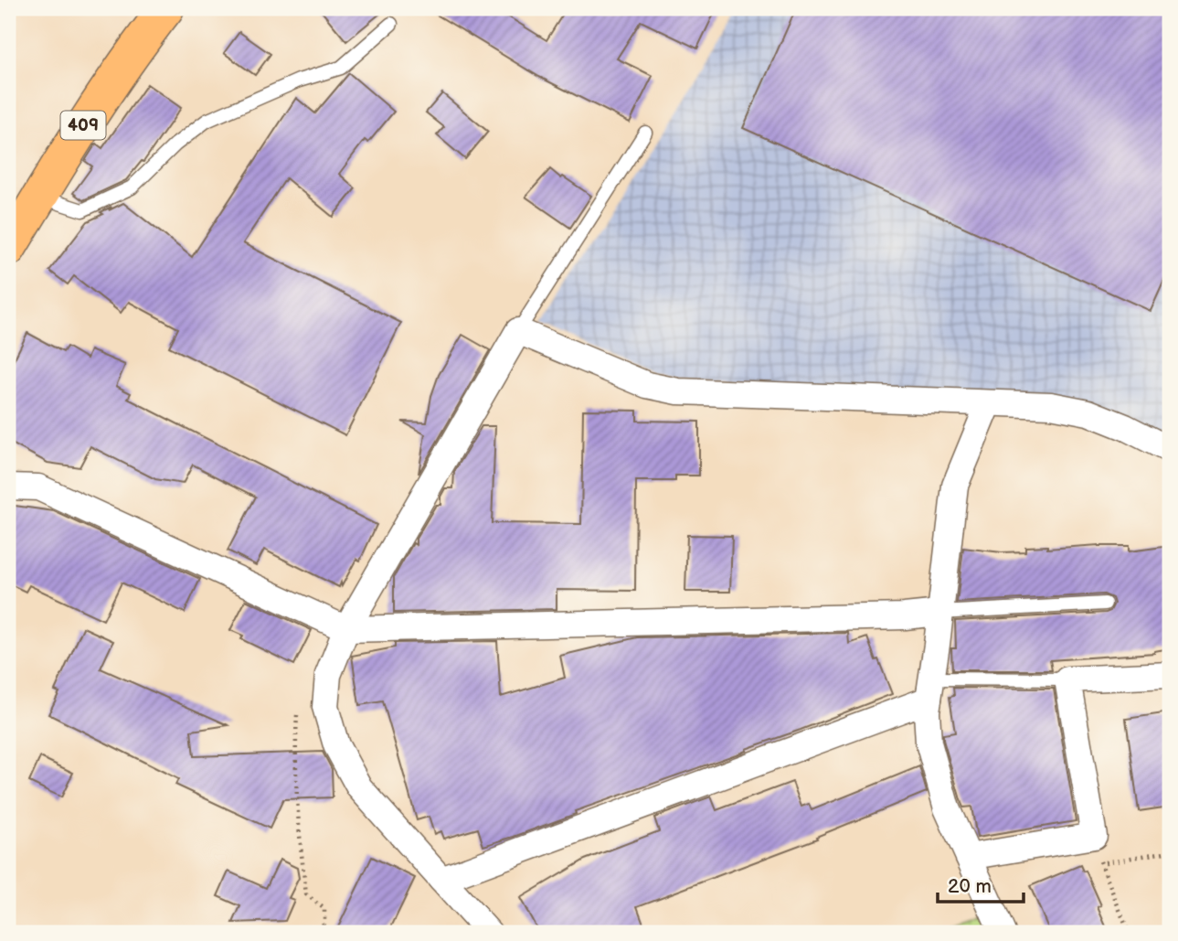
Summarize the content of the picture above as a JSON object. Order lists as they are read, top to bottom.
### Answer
{
  "streets": {
    "highway": ["409"]
  },
  "scale_bar": "20 m"
}
